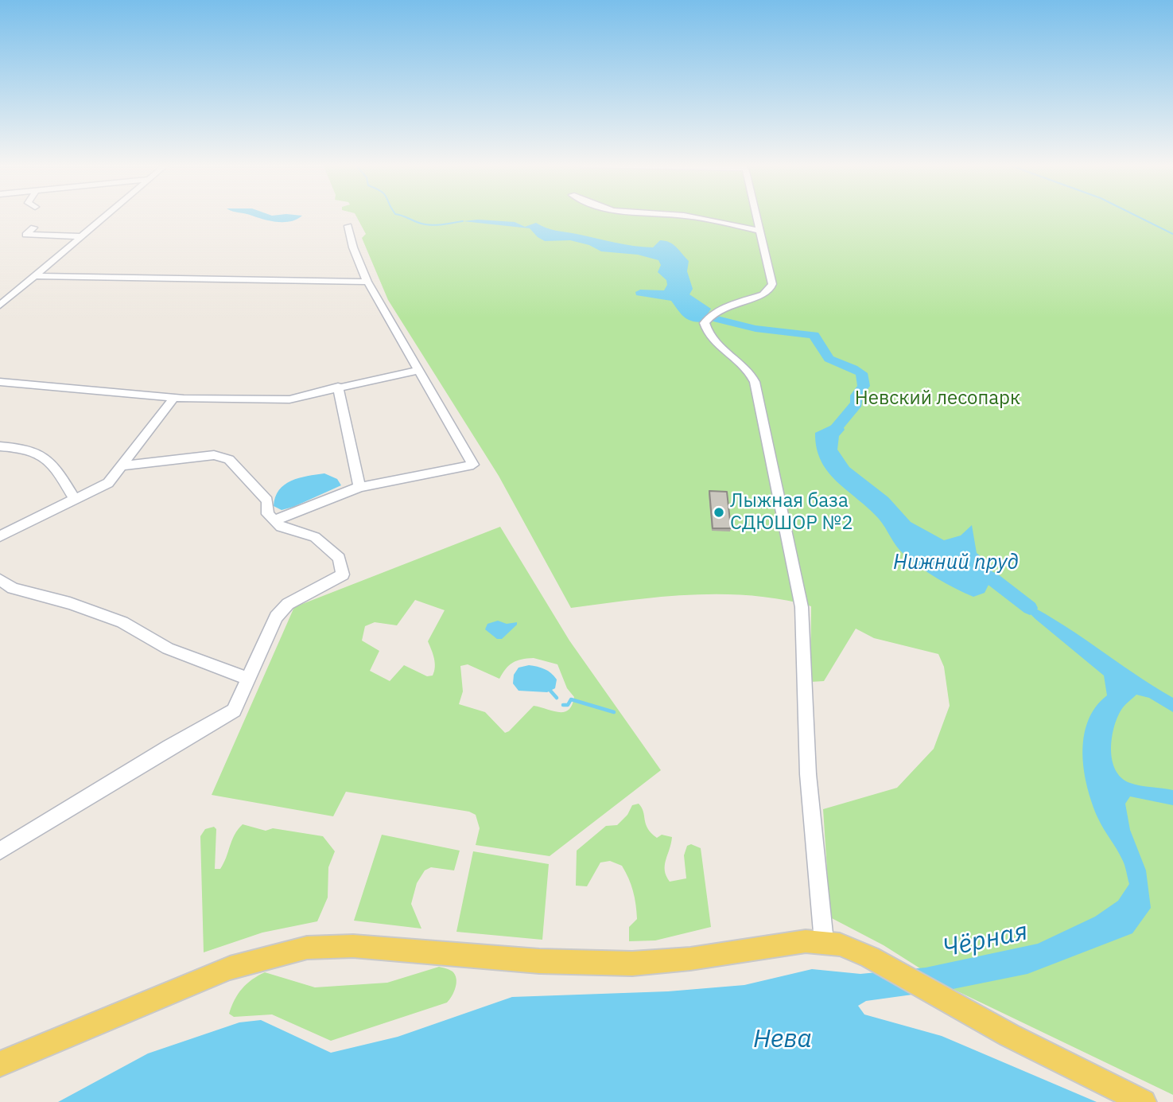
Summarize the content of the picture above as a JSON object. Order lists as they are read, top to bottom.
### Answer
{
  "water": ["Нижний пруд", "Чёрная", "Нева"],
  "parks": ["Невский лесопарк"],
  "places": ["Лыжная база СДЮШОР №2"]
}
